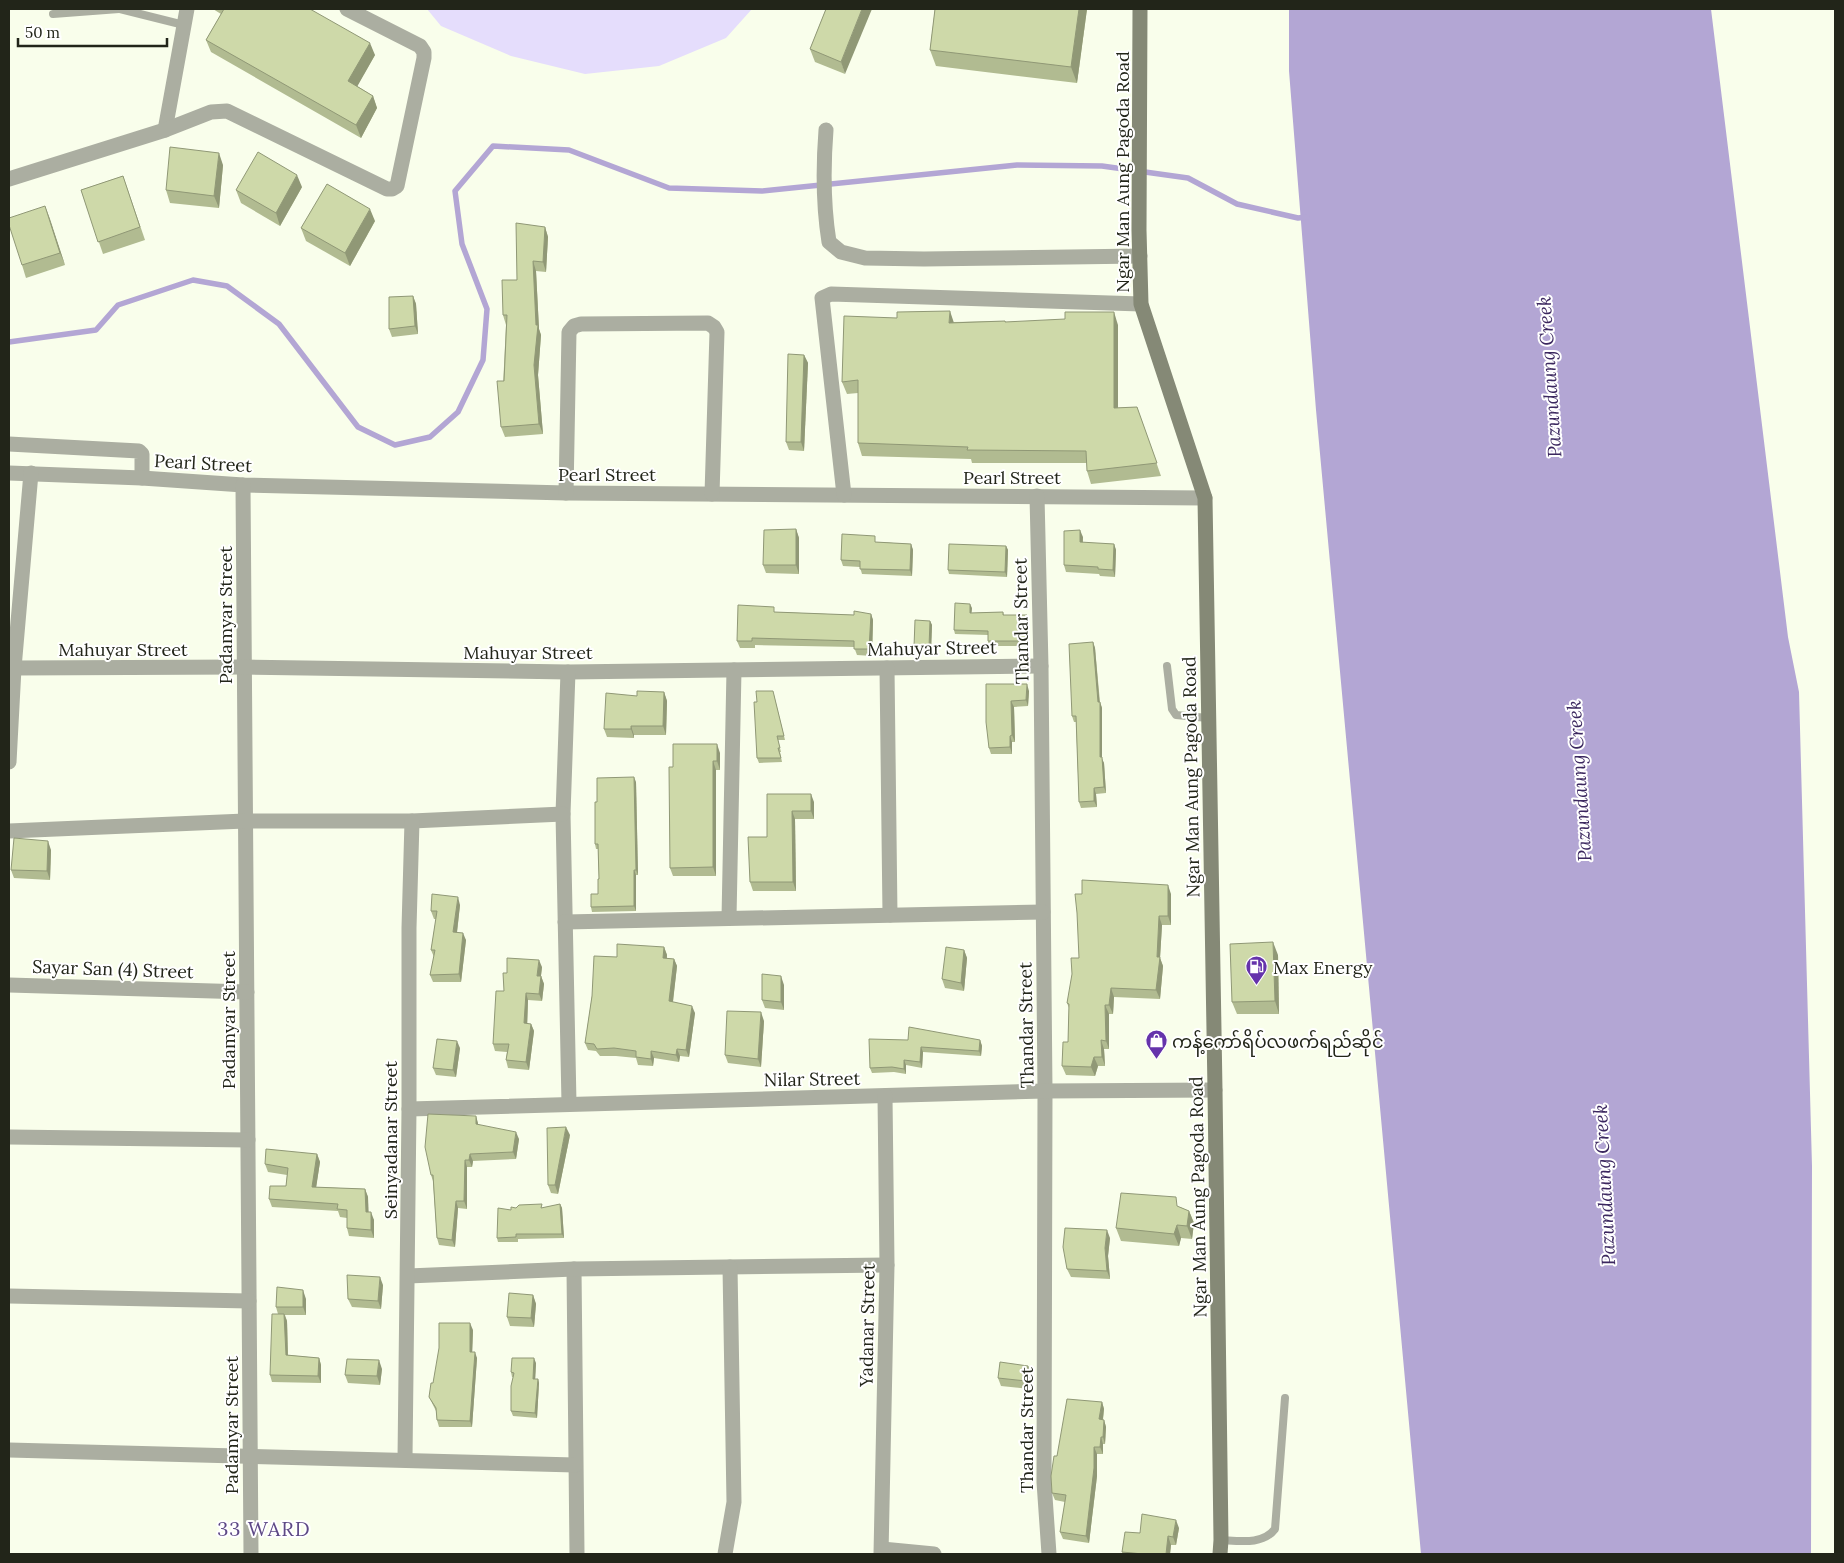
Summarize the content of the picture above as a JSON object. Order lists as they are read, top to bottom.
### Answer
{
  "streets": {
    "main road": ["Ngar Man Aung Pagoda Road"],
    "street": [
      "Pearl Street",
      "Padamyar Street",
      "Thandar Street",
      "Mahuyar Street",
      "Sayar San (4) Street",
      "Nilar Street",
      "Seinyadanar Street",
      "Yadanar Street"
    ]
  },
  "crossings": [
    ["Ngar Man Aung Pagoda Road", "Pearl Street"],
    ["Ngar Man Aung Pagoda Road", "Nilar Street"],
    ["Pearl Street", "Padamyar Street"],
    ["Pearl Street", "Thandar Street"],
    ["Padamyar Street", "Mahuyar Street"],
    ["Padamyar Street", "Sayar San (4) Street"],
    ["Thandar Street", "Mahuyar Street"],
    ["Thandar Street", "Nilar Street"],
    ["Nilar Street", "Seinyadanar Street"],
    ["Nilar Street", "Yadanar Street"]
  ],
  "districts": ["33 WARD"],
  "water": ["Pazundaung Creek"],
  "places": {
    "fuel station": ["Max Energy"],
    "shop": ["ကန့်ကော်ရိပ်လဖက်ရည်ဆိုင်"]
  },
  "scale_bar": "50 m"
}
